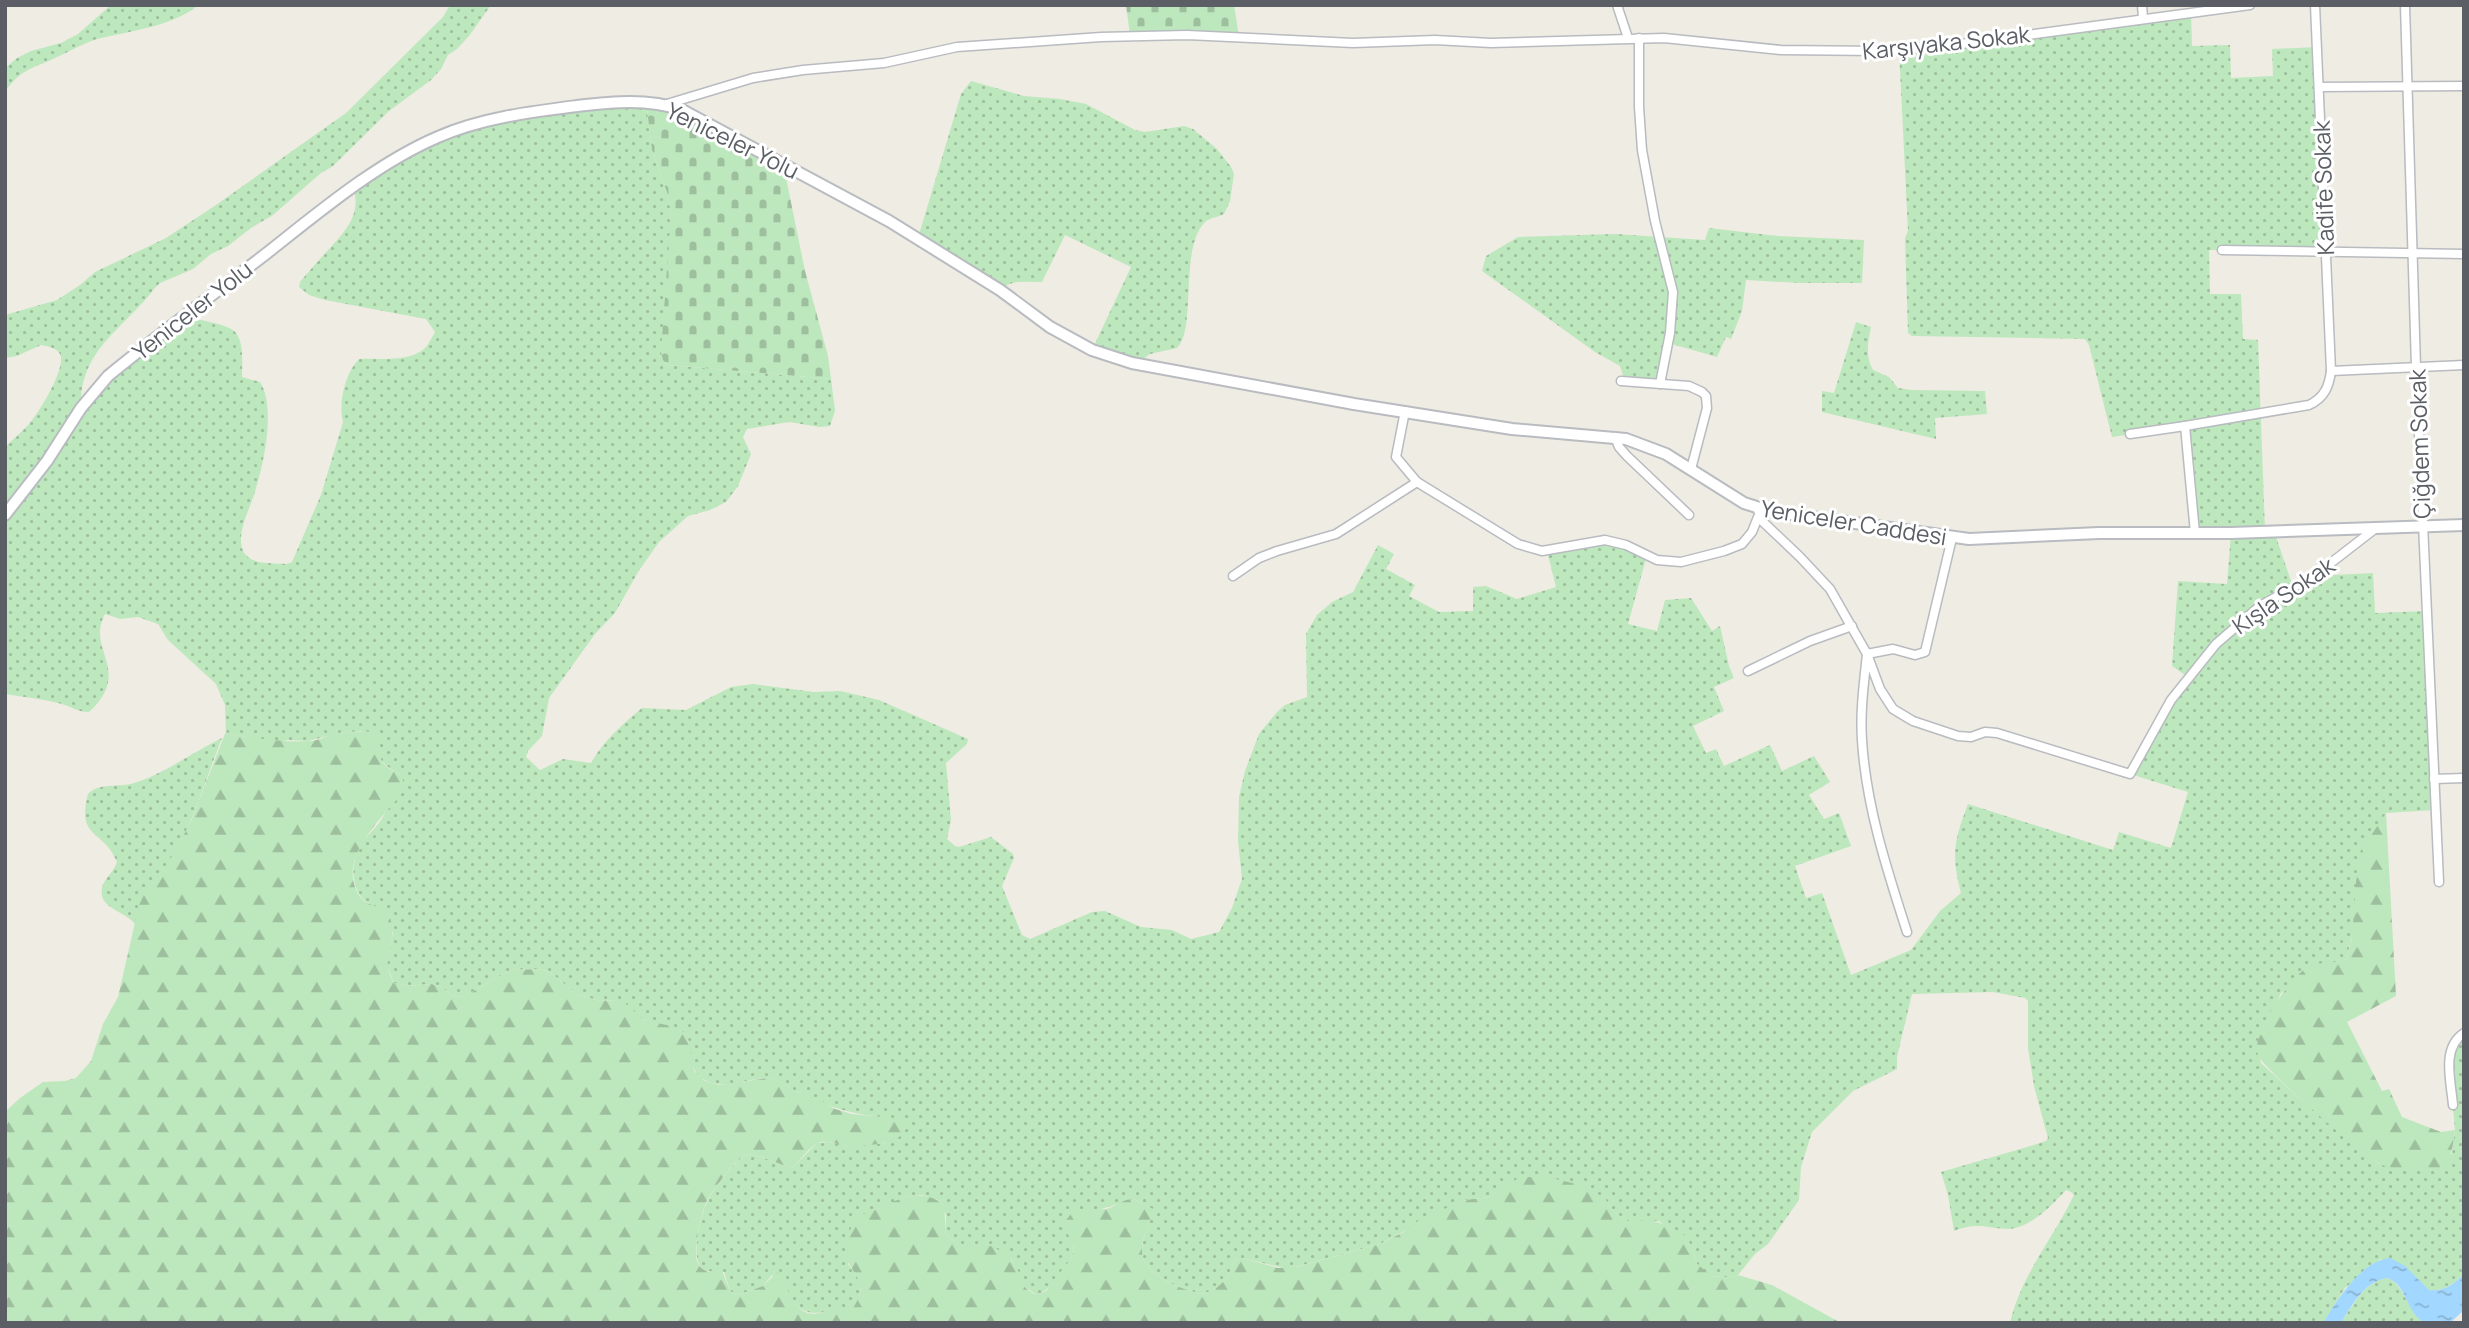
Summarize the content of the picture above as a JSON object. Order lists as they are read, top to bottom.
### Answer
{
  "streets": {
    "street": [
      "Karşıyaka Sokak",
      "Yeniceler Yolu",
      "Kadife Sokak",
      "Çiğdem Sokak",
      "Yeniceler Caddesi",
      "Kışla Sokak"
    ]
  },
  "crossings": [
    ["Karşıyaka Sokak", "Yeniceler Yolu"],
    ["Yeniceler Yolu", "Yeniceler Caddesi"],
    ["Çiğdem Sokak", "Yeniceler Caddesi"],
    ["Yeniceler Caddesi", "Kışla Sokak"]
  ]
}
